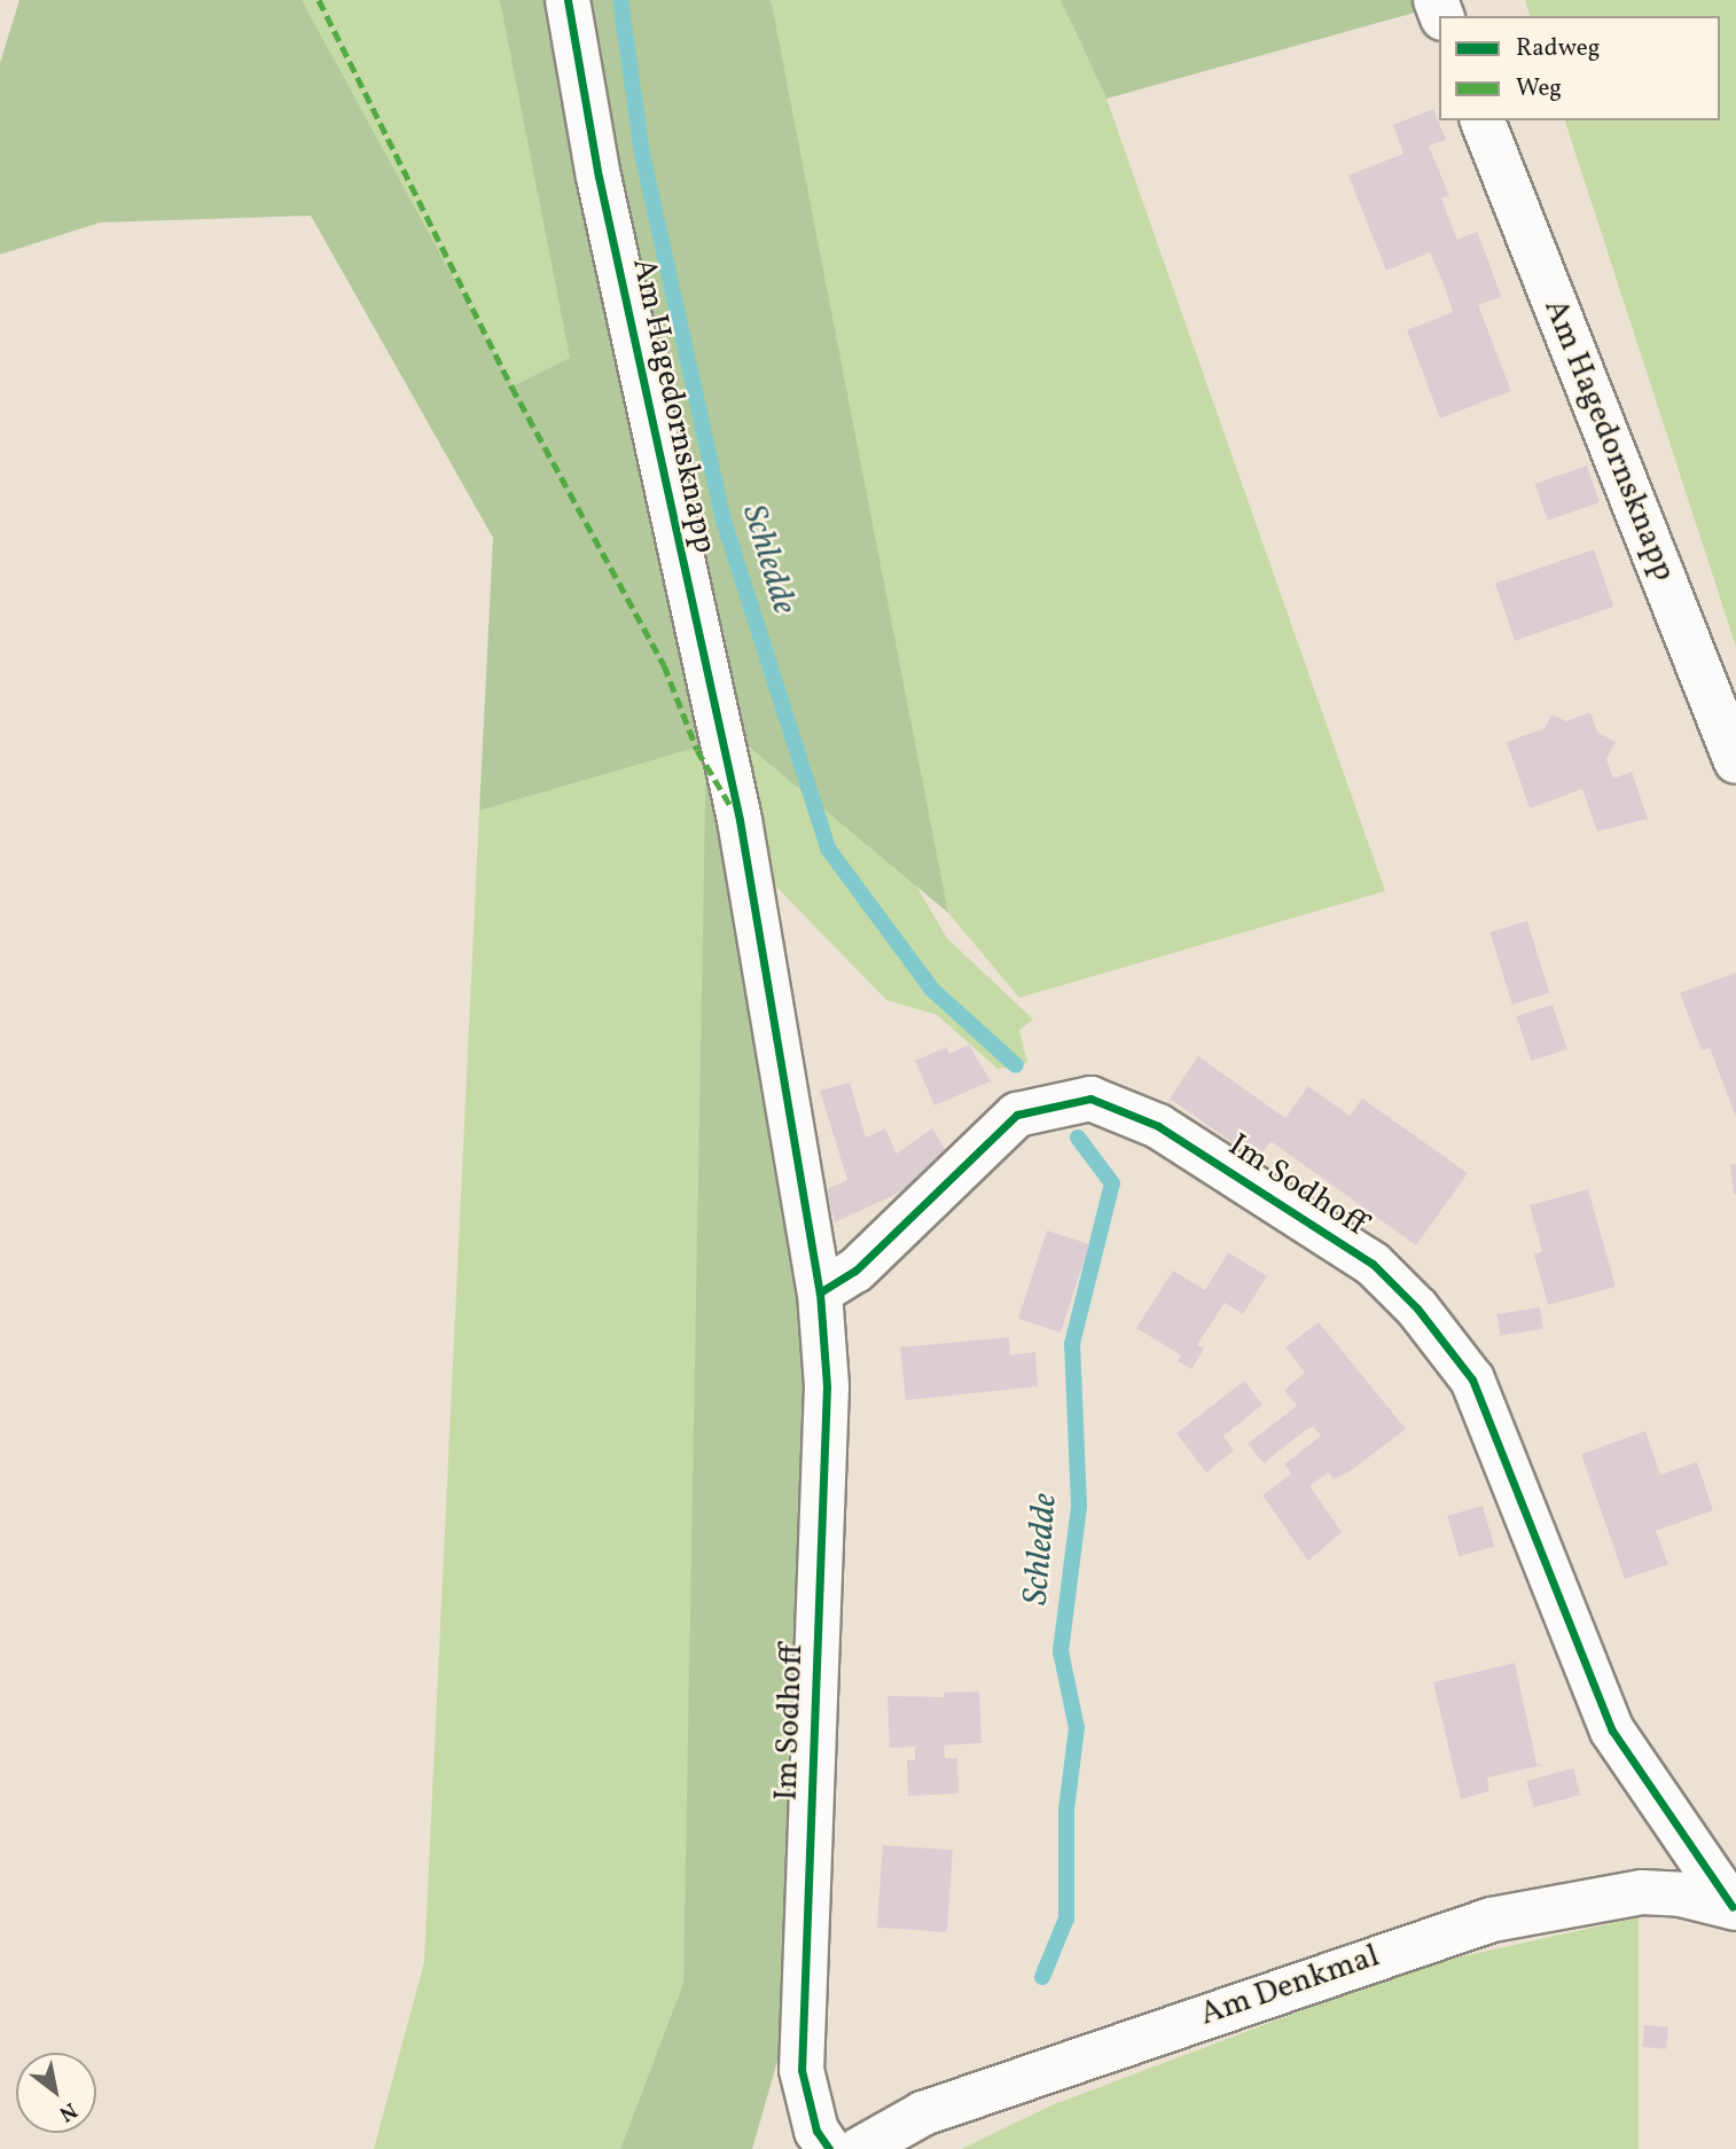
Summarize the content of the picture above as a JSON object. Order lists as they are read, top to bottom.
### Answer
{
  "streets": {
    "street": ["Am Hagedornsknapp", "Im Sodhoff", "Am Denkmal"]
  },
  "crossings": [
    ["Am Hagedornsknapp", "Im Sodhoff"],
    ["Im Sodhoff", "Am Denkmal"]
  ],
  "water": ["Schledde"],
  "legend": ["Radweg", "Weg"],
  "north": "bottom right"
}
